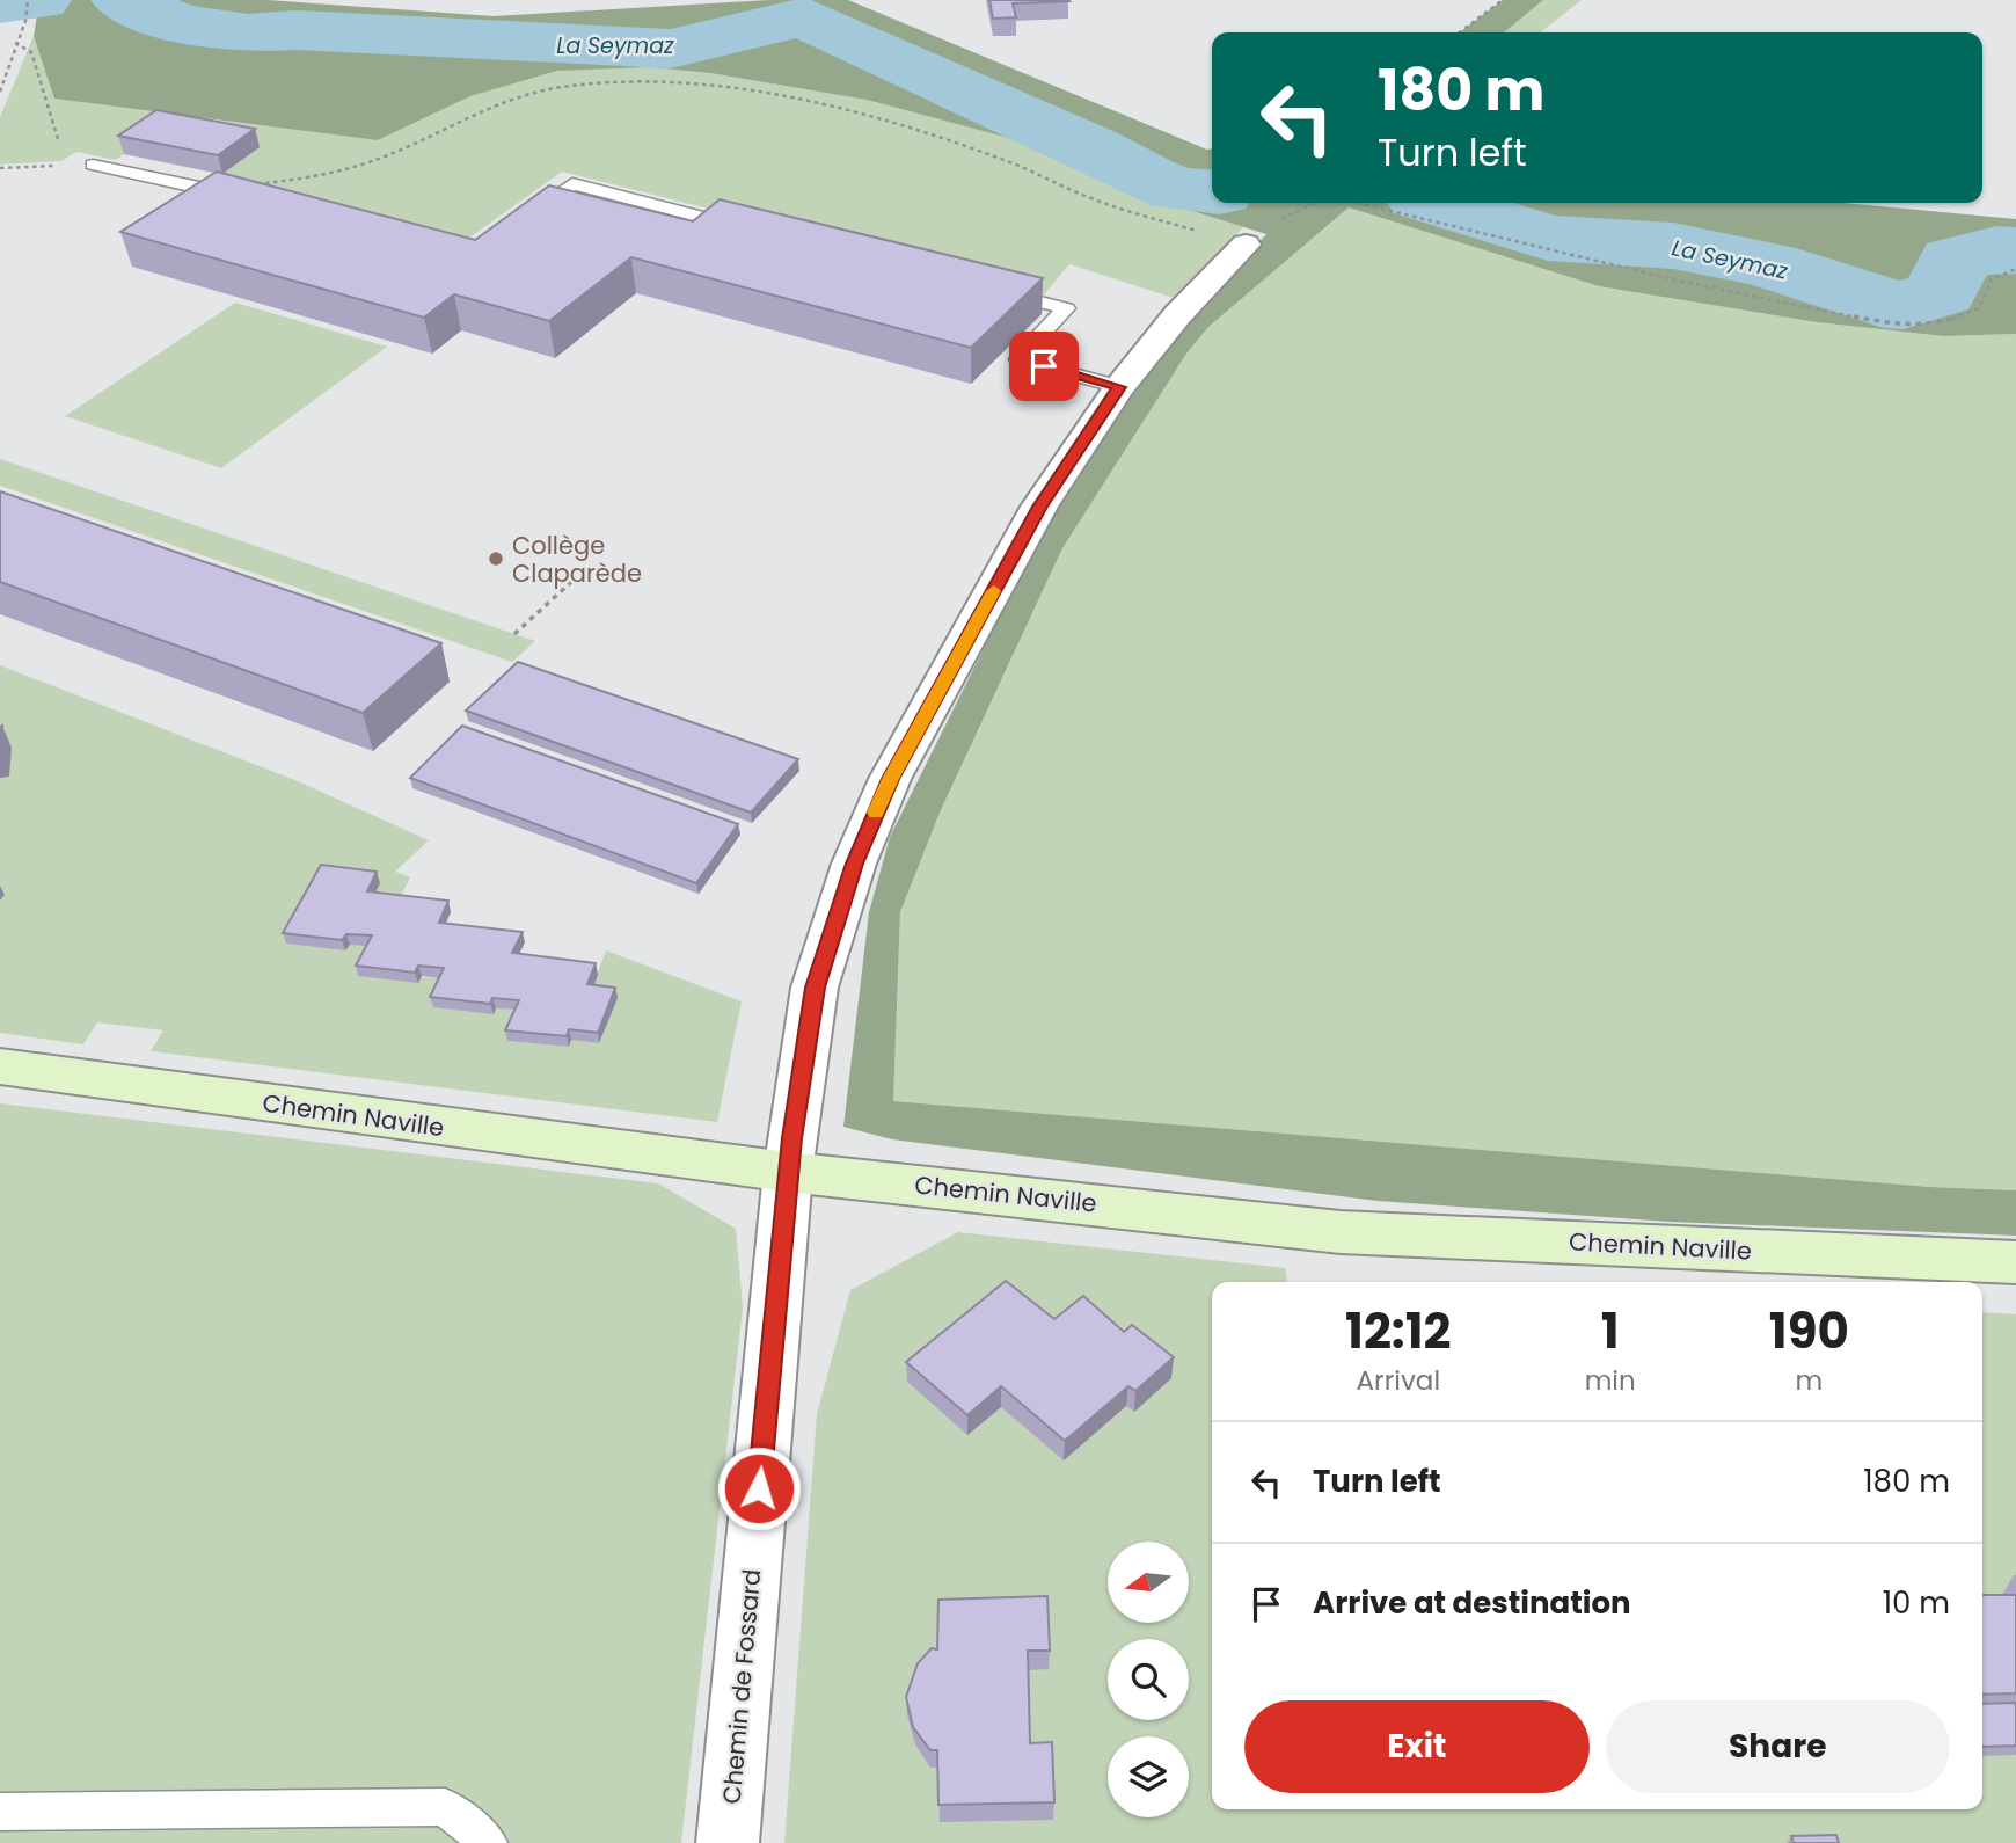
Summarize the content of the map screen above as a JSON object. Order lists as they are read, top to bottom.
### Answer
{
  "streets": {
    "street": ["Chemin Naville", "Chemin de Fossard"]
  },
  "crossings": [
    ["Chemin Naville", "Chemin de Fossard"]
  ],
  "water": ["La Seymaz"],
  "places": ["Collège Claparède"],
  "north": "left",
  "page": {
    "turn": ["180 m", "Turn left"],
    "eta": [
      "12:12",
      "Arrival",
      "1",
      "min",
      "190",
      "m"
    ],
    "list": [
      {
        "name": "Turn left",
        "value": "180 m"
      },
      {
        "name": "Arrive at destination",
        "value": "10 m"
      }
    ],
    "buttons": ["Exit", "Share"]
  }
}
